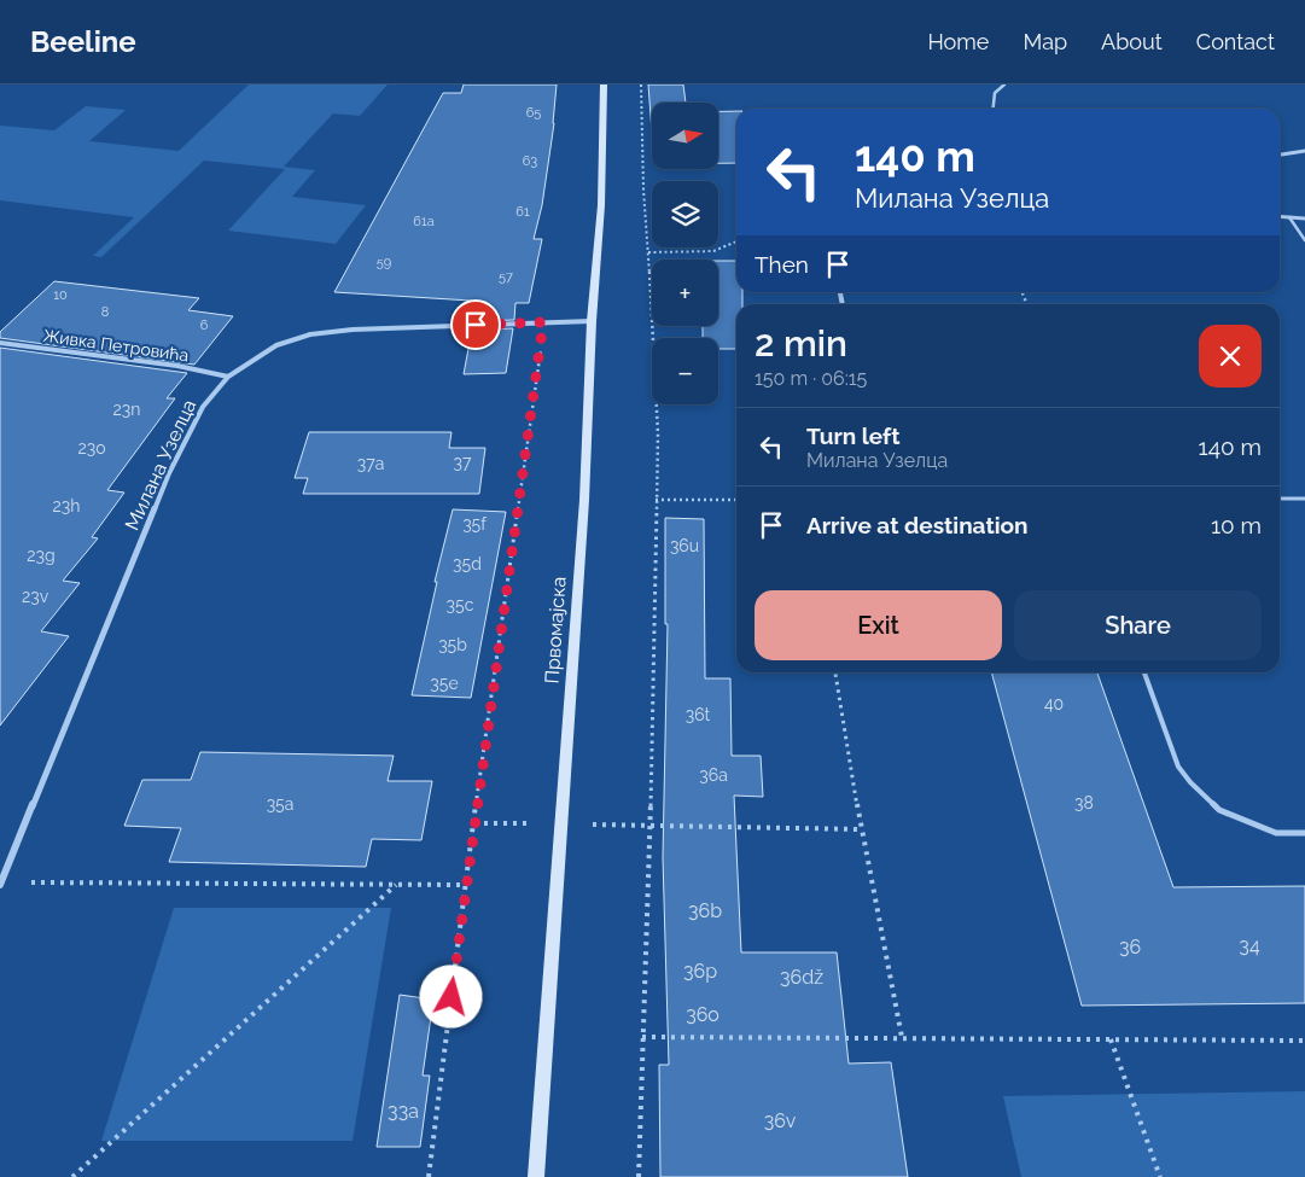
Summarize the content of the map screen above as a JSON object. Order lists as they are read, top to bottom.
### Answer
{
  "streets": {
    "main road": ["Првомајска"],
    "street": ["Живка Петровића", "Милана Узелца"]
  },
  "crossings": [
    ["Живка Петровића", "Милана Узелца"],
    ["Милана Узелца", "Првомајска"]
  ],
  "house_numbers": [
    "65",
    "63",
    "61",
    "61a",
    "59",
    "57",
    "10",
    "8",
    "6",
    "23n",
    "23o",
    "37",
    "37a",
    "23h",
    "35f",
    "36u",
    "23g",
    "35d",
    "23v",
    "35c",
    "35b",
    "35e",
    "40",
    "36t",
    "36a",
    "38",
    "35a",
    "36b",
    "34",
    "36",
    "36p",
    "36dž",
    "36o",
    "33a",
    "36v"
  ],
  "north": "right",
  "page": {
    "header": "Beeline",
    "nav": [
      "Home",
      "Map",
      "About",
      "Contact"
    ],
    "map_buttons": ["+", "−"],
    "turn": ["140 m", "Милана Узелца"],
    "then": "Then",
    "heading": ["2 min", "150 m · 06:15"],
    "list": [
      {
        "name": "Turn left",
        "note": "Милана Узелца",
        "value": "140 m"
      },
      {
        "name": "Arrive at destination",
        "value": "10 m"
      }
    ],
    "buttons": ["Exit", "Share"]
  }
}
